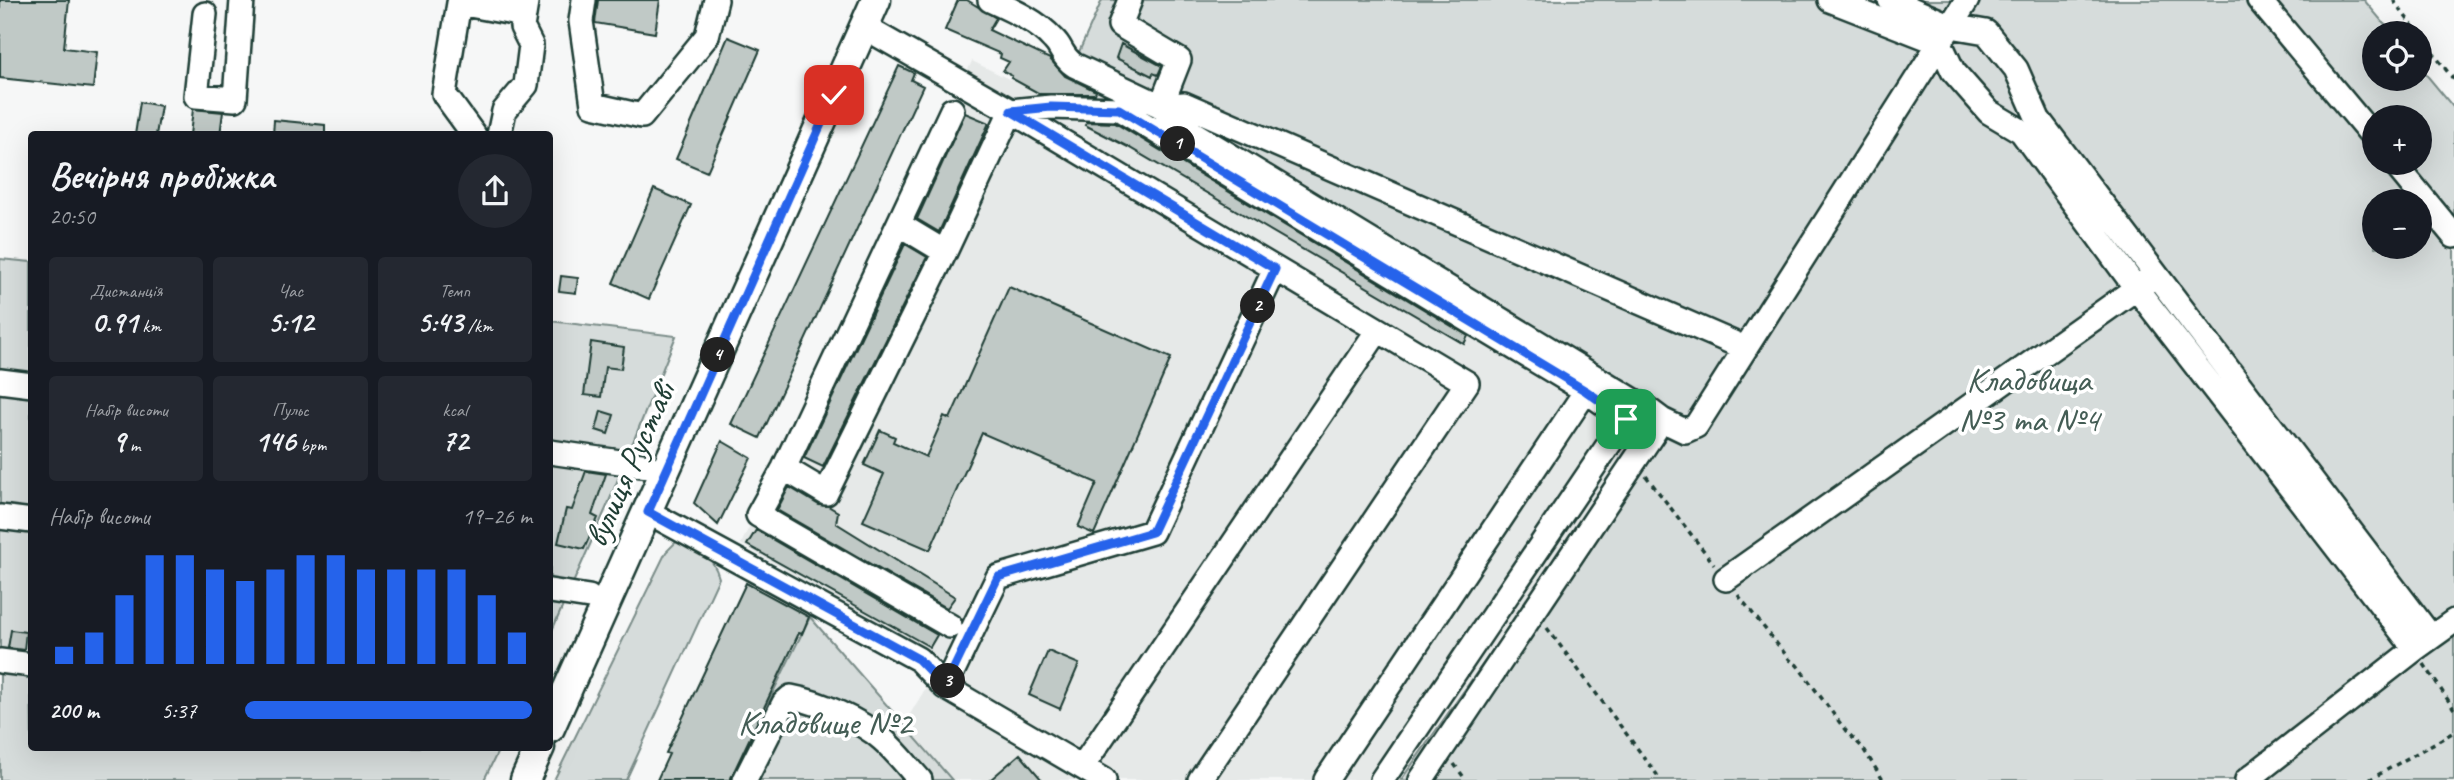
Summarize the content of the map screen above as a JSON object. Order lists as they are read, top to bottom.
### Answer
{
  "streets": {
    "main road": ["вулиця Руставі"]
  },
  "parks": ["Кладовища №3 та №4", "Кладовище №2"],
  "page": {
    "map_buttons": ["+", "−"],
    "pins": [
      "1",
      "2",
      "4",
      "3"
    ],
    "heading": ["Вечірня пробіжка", "20:50"],
    "stats": [
      ["Дистанція", "0.91 km"],
      ["Час", "5:12"],
      ["Темп", "5:43 /km"],
      ["Набір висоти", "9 m"],
      ["Пульс", "146 bpm"],
      ["kcal", "72"]
    ],
    "chart": ["Набір висоти", "19–26 m"],
    "list": [
      {
        "name": "200 m",
        "note": "5:37"
      }
    ]
  }
}
